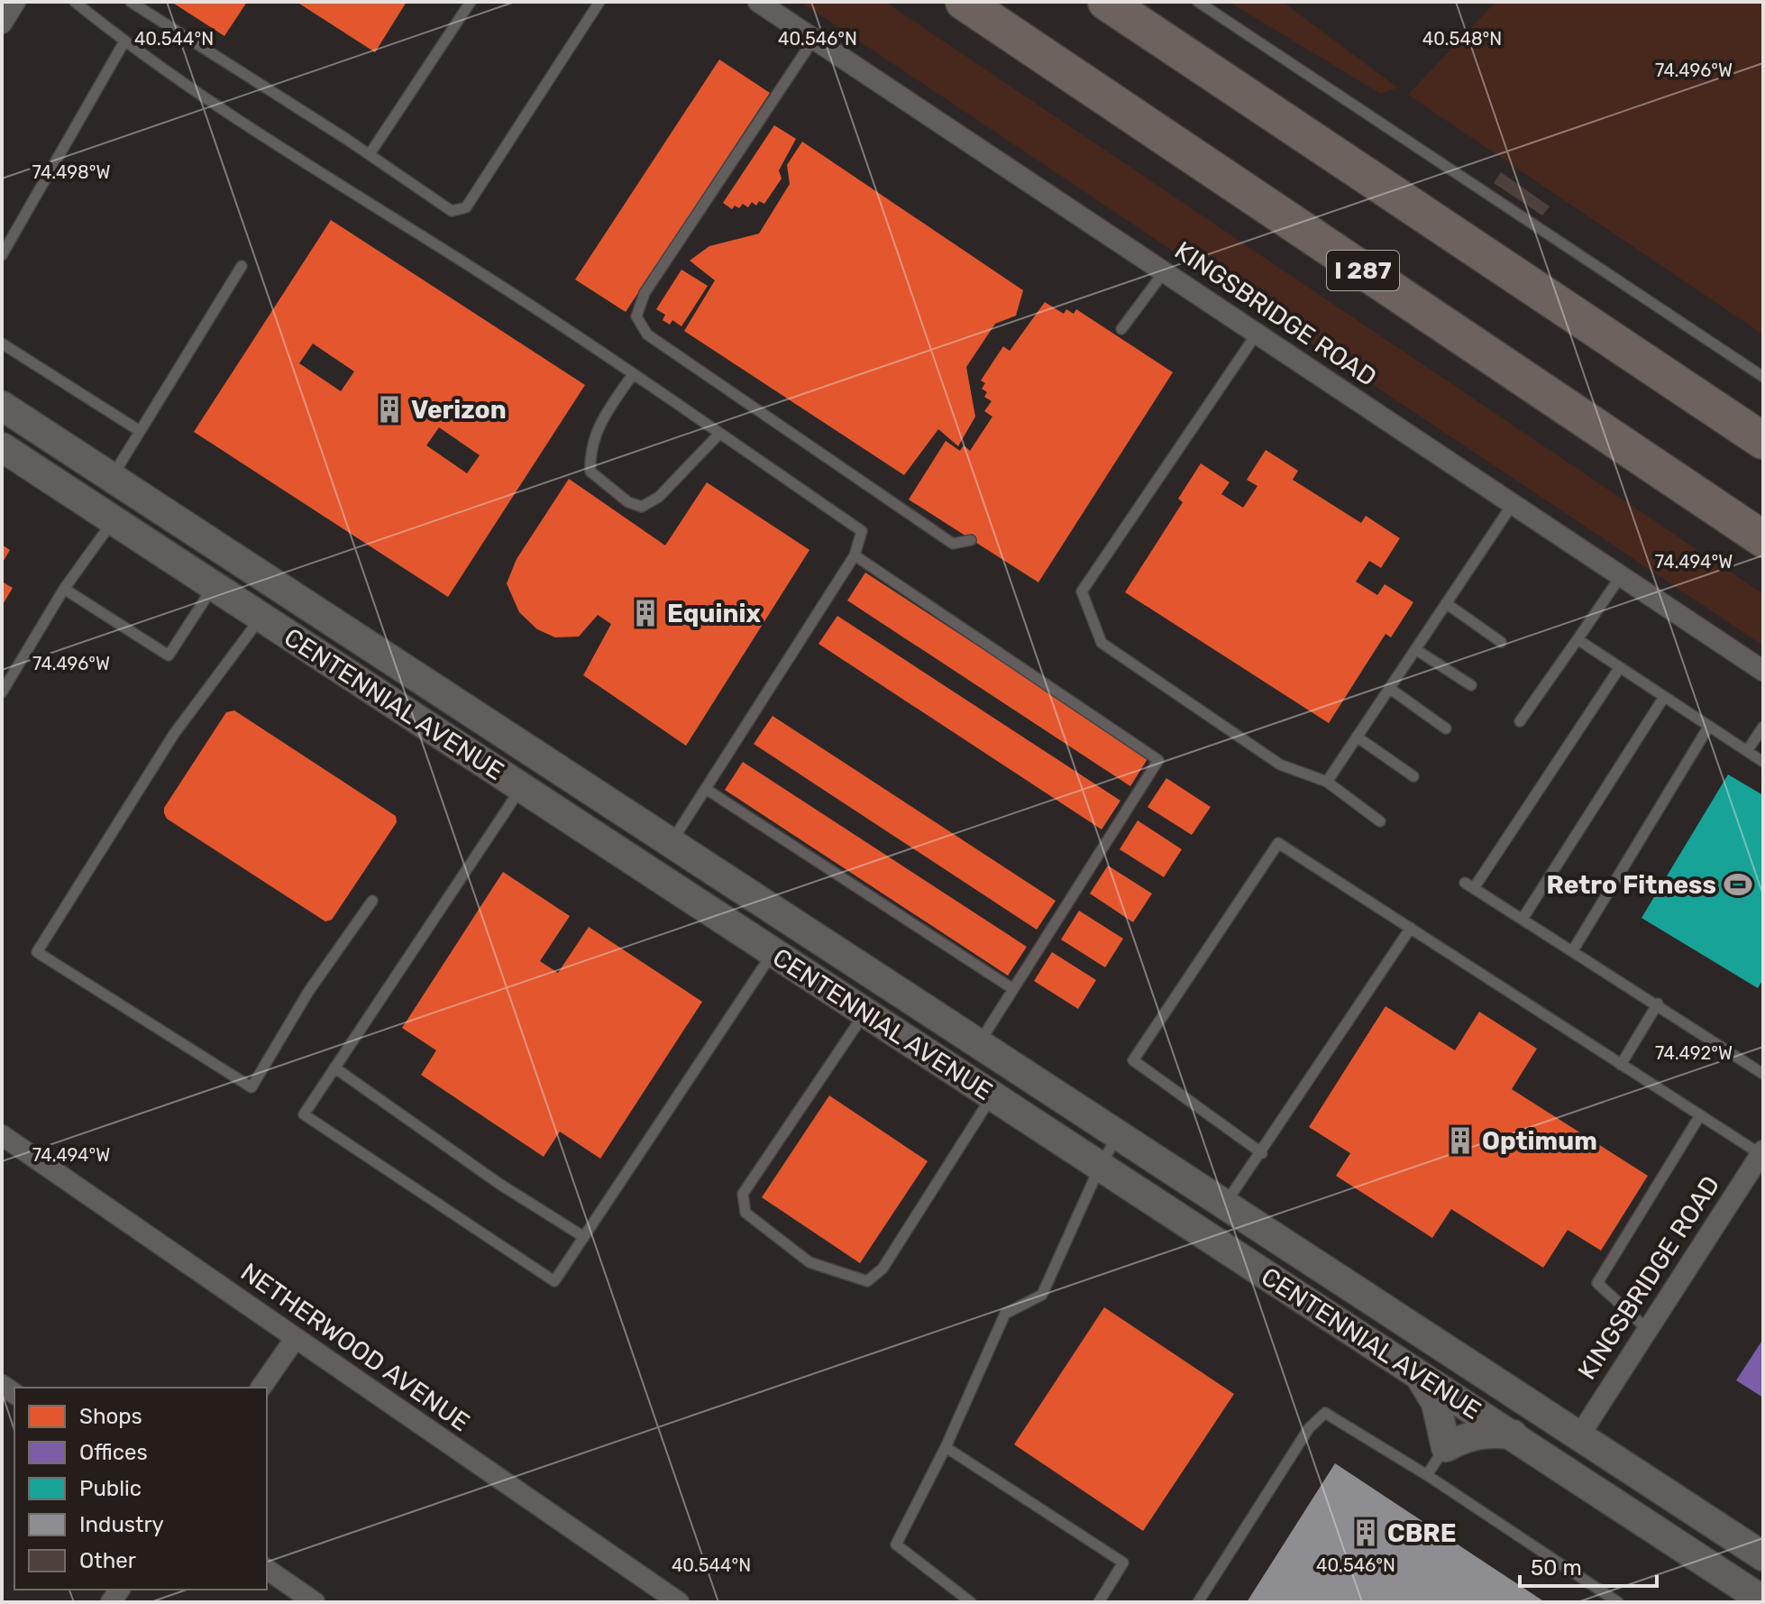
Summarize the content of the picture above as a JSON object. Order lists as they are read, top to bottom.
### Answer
{
  "streets": {
    "highway": ["I 287"],
    "main road": ["CENTENNIAL AVENUE"],
    "street": ["KINGSBRIDGE ROAD", "NETHERWOOD AVENUE"]
  },
  "crossings": [
    ["KINGSBRIDGE ROAD", "CENTENNIAL AVENUE"]
  ],
  "places": {
    "building": [
      "Verizon",
      "Equinix",
      "Optimum",
      "CBRE"
    ],
    "sports": ["Retro Fitness"]
  },
  "legend": [
    "Shops",
    "Offices",
    "Public",
    "Industry",
    "Other"
  ],
  "scale_bar": "50 m",
  "coordinates": [
    "40.544°N",
    "40.546°N",
    "40.548°N",
    "74.496°W",
    "74.498°W",
    "74.494°W",
    "74.492°W"
  ]
}
